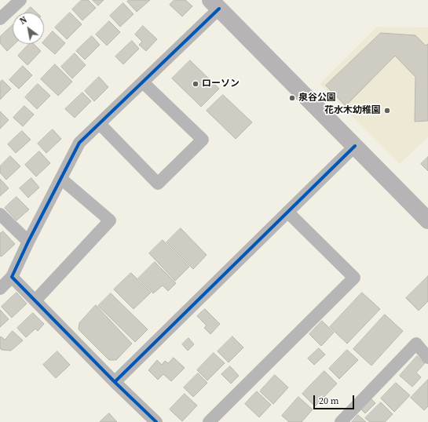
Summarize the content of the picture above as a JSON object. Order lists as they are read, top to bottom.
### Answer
{
  "places": ["ローソン", "泉谷公園", "花水木幼稚園"],
  "scale_bar": "20 m",
  "north": "top left"
}
